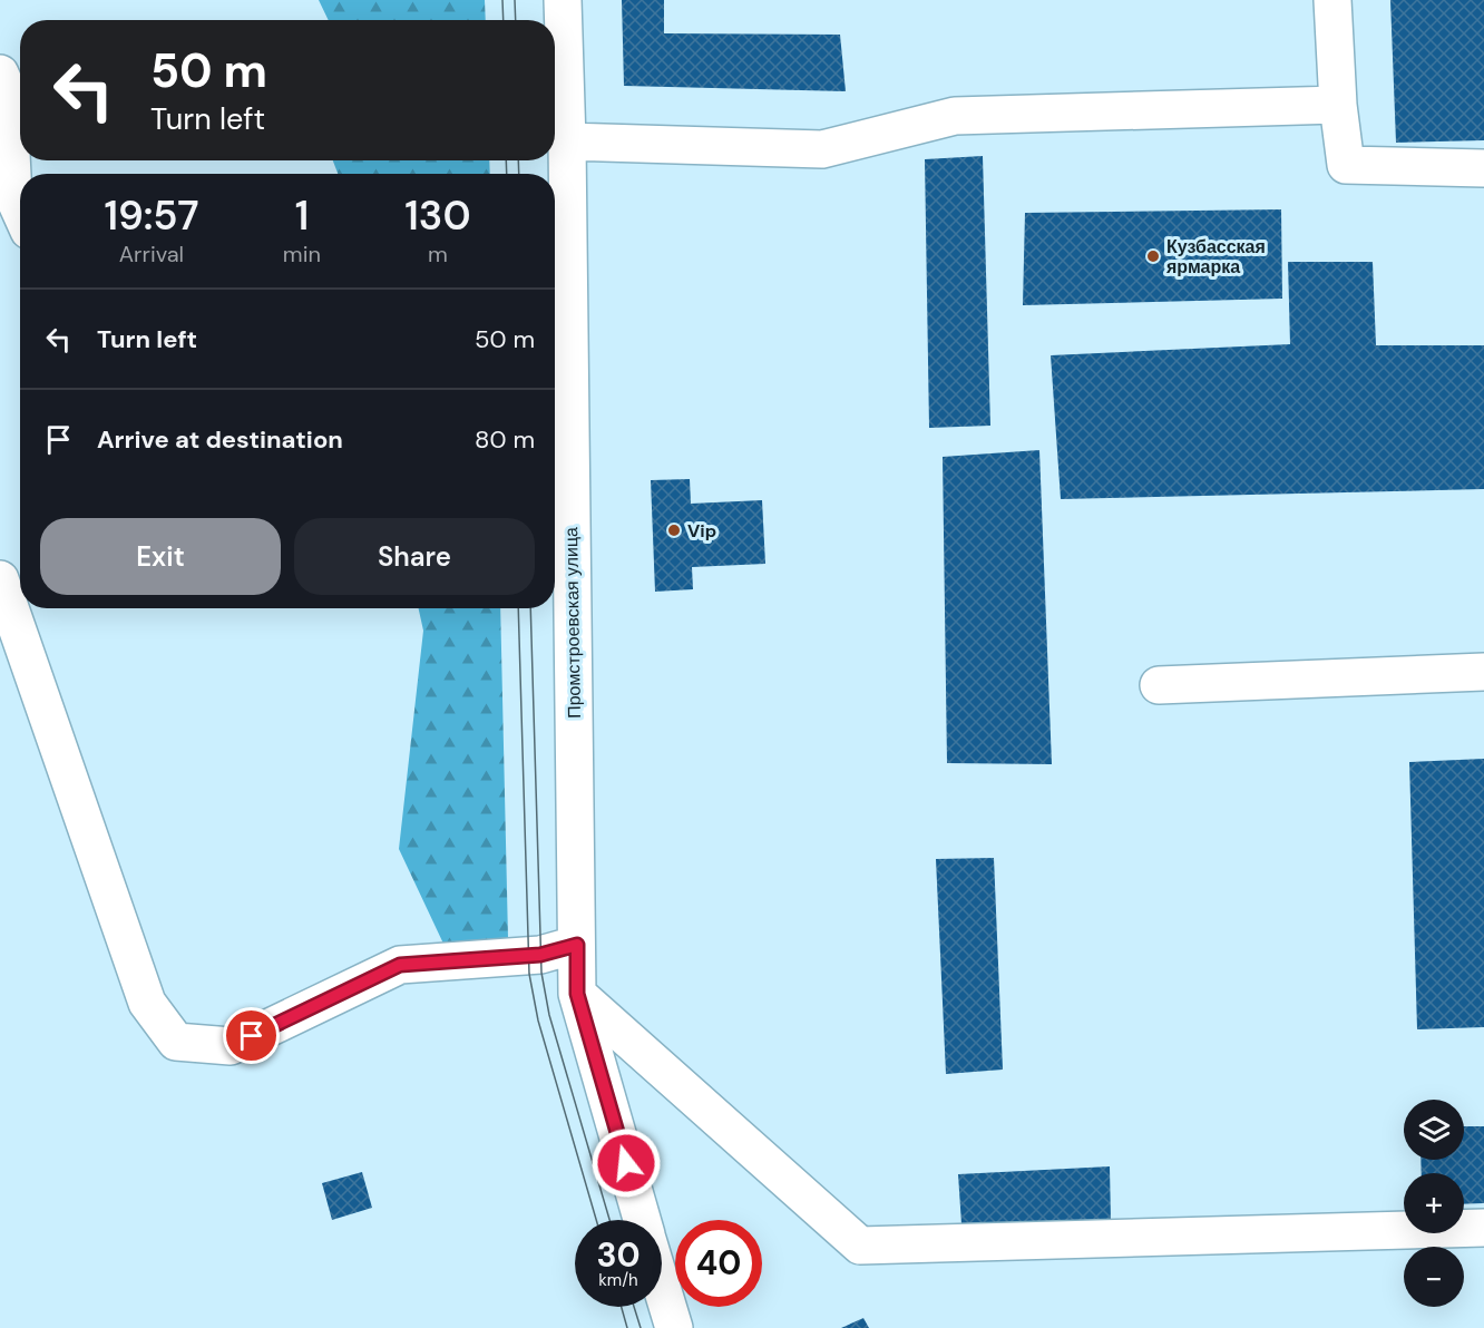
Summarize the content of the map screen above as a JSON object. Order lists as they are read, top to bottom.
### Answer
{
  "streets": {
    "street": ["Промстроевская улица"]
  },
  "places": ["Кузбасская ярмарка", "Vip"],
  "page": {
    "turn": ["50 m", "Turn left"],
    "eta": [
      "19:57",
      "Arrival",
      "1",
      "min",
      "130",
      "m"
    ],
    "list": [
      {
        "name": "Turn left",
        "value": "50 m"
      },
      {
        "name": "Arrive at destination",
        "value": "80 m"
      }
    ],
    "buttons": ["Exit", "Share"],
    "map_buttons": ["+", "−"],
    "speed": "30 km/h",
    "limit": "40"
  }
}
